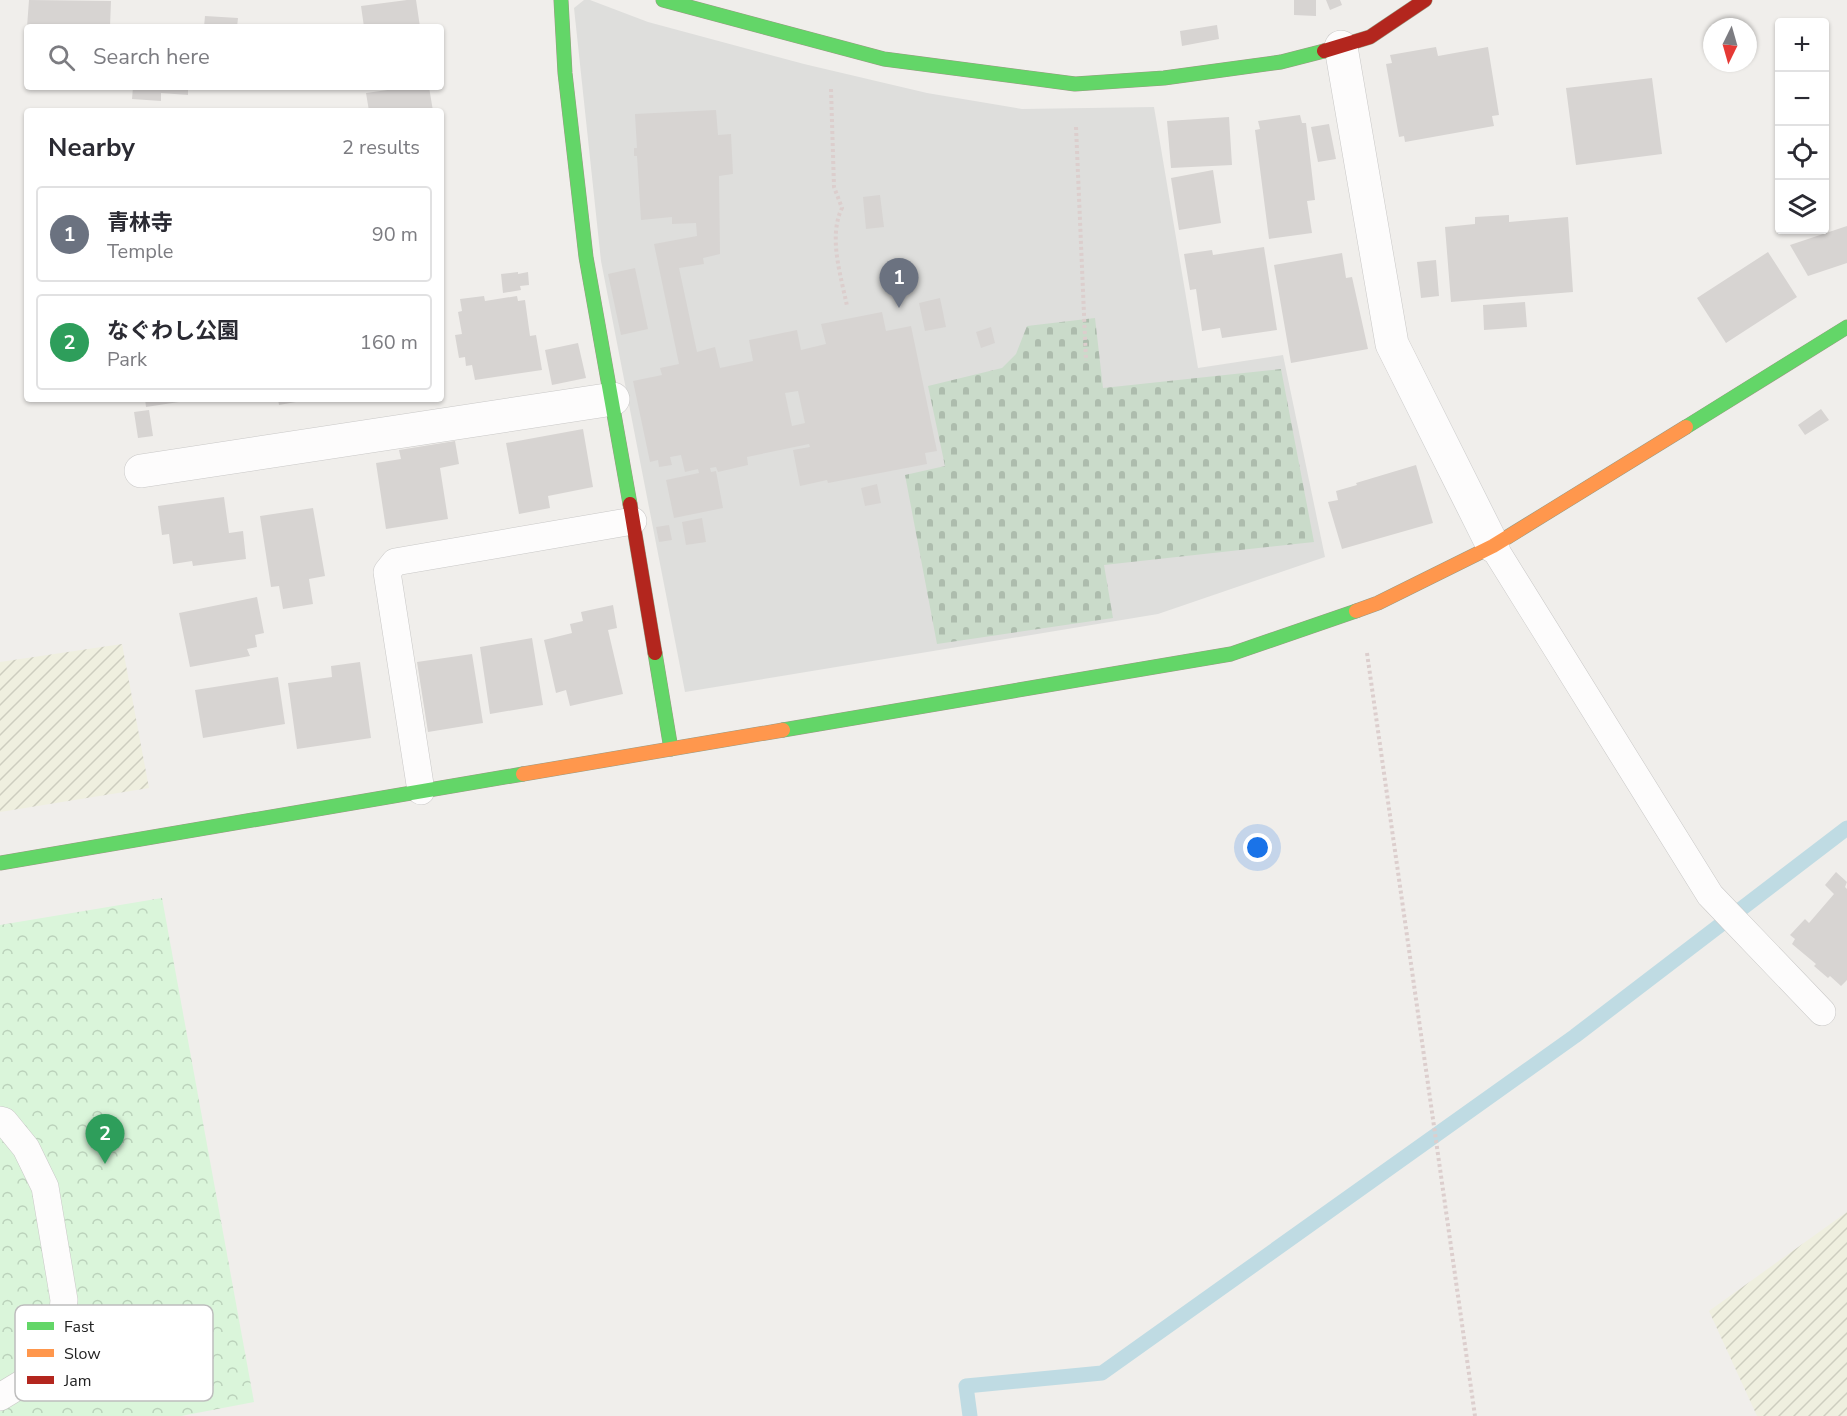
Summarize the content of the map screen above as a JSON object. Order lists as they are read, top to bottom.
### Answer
{
  "legend": ["Fast", "Slow", "Jam"],
  "north": "bottom",
  "page": {
    "map_buttons": ["+", "−"],
    "search": "Search here",
    "heading": ["Nearby", "2 results"],
    "list": [
      {
        "mark": "1",
        "name": "青林寺",
        "note": "Temple",
        "value": "90 m"
      },
      {
        "mark": "2",
        "name": "なぐわし公園",
        "note": "Park",
        "value": "160 m"
      }
    ],
    "pins": ["1", "2"]
  }
}
